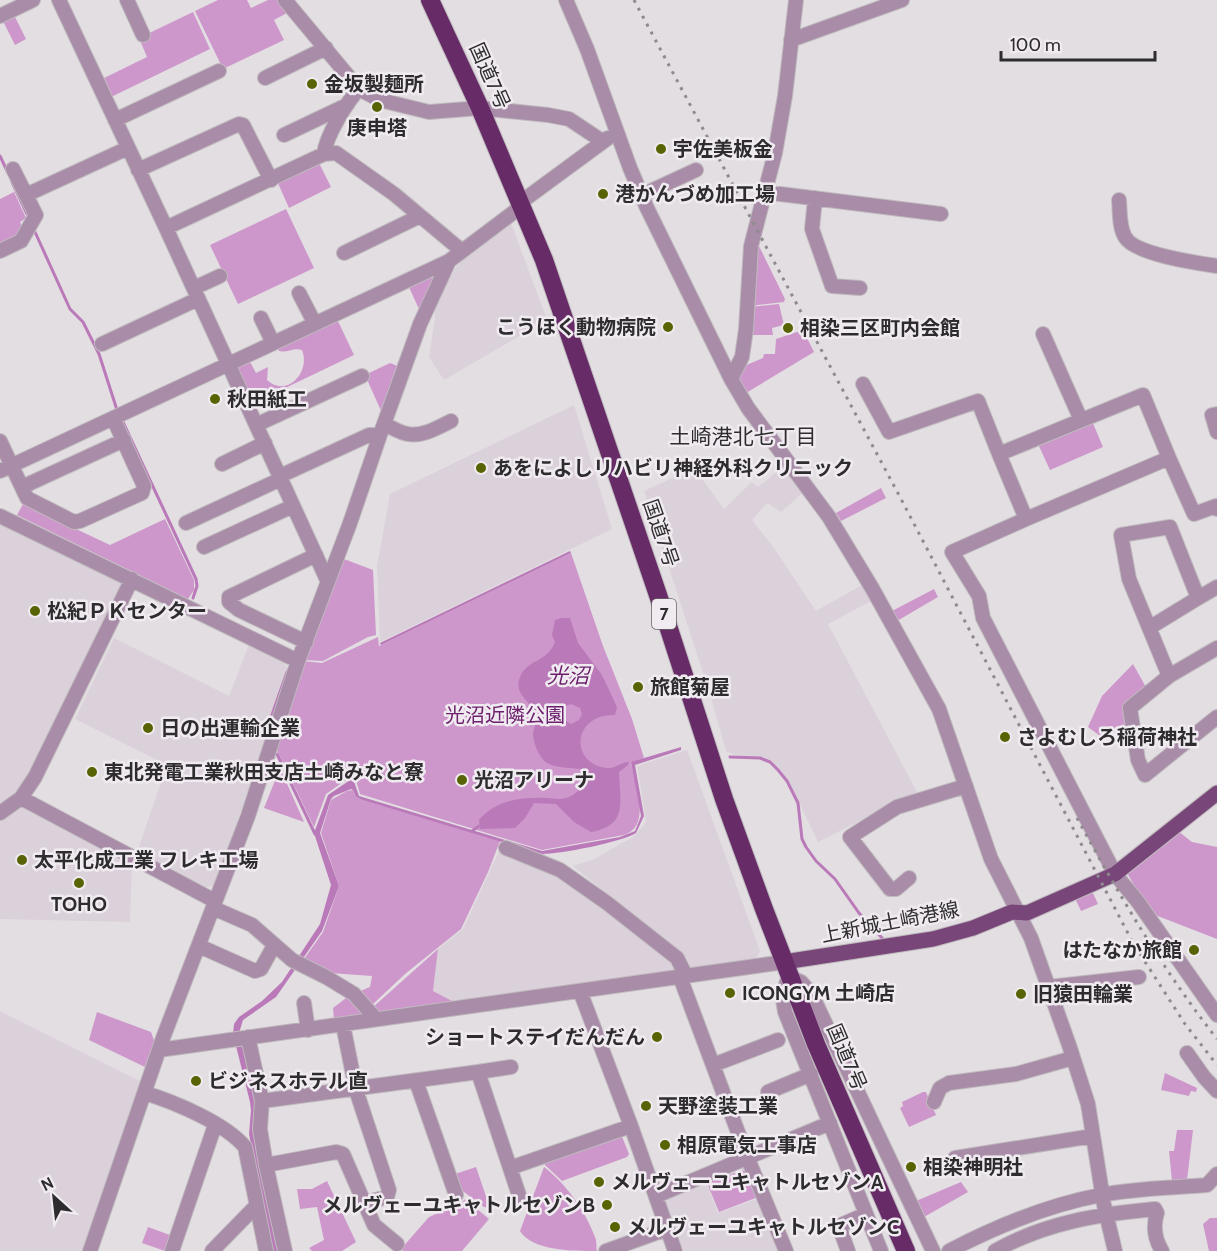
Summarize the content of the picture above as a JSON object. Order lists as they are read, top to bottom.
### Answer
{
  "streets": {
    "highway": ["国道7号", "7"],
    "main road": ["上新城土崎港線"]
  },
  "crossings": [
    ["国道7号", "上新城土崎港線"]
  ],
  "districts": ["土崎港北七丁目"],
  "water": ["光沼"],
  "parks": ["光沼近隣公園"],
  "places": [
    "金坂製麺所",
    "庚申塔",
    "宇佐美板金",
    "港かんづめ加工場",
    "こうほく動物病院",
    "相染三区町内会館",
    "秋田紙工",
    "あをによしリハビリ神経外科クリニック",
    "松紀ＰＫセンター",
    "旅館菊屋",
    "日の出運輸企業",
    "さよむしろ稲荷神社",
    "東北発電工業秋田支店土崎みなと寮",
    "光沼アリーナ",
    "太平化成工業 フレキ工場",
    "TOHO",
    "はたなか旅館",
    "ICONGYM 土崎店",
    "旧猿田輪業",
    "ショートステイだんだん",
    "ビジネスホテル直",
    "天野塗装工業",
    "相原電気工事店",
    "相染神明社",
    "メルヴェーユキャトルセゾンA",
    "メルヴェーユキャトルセゾンB",
    "メルヴェーユキャトルセゾンC"
  ],
  "scale_bar": "100 m",
  "north": "top left"
}
